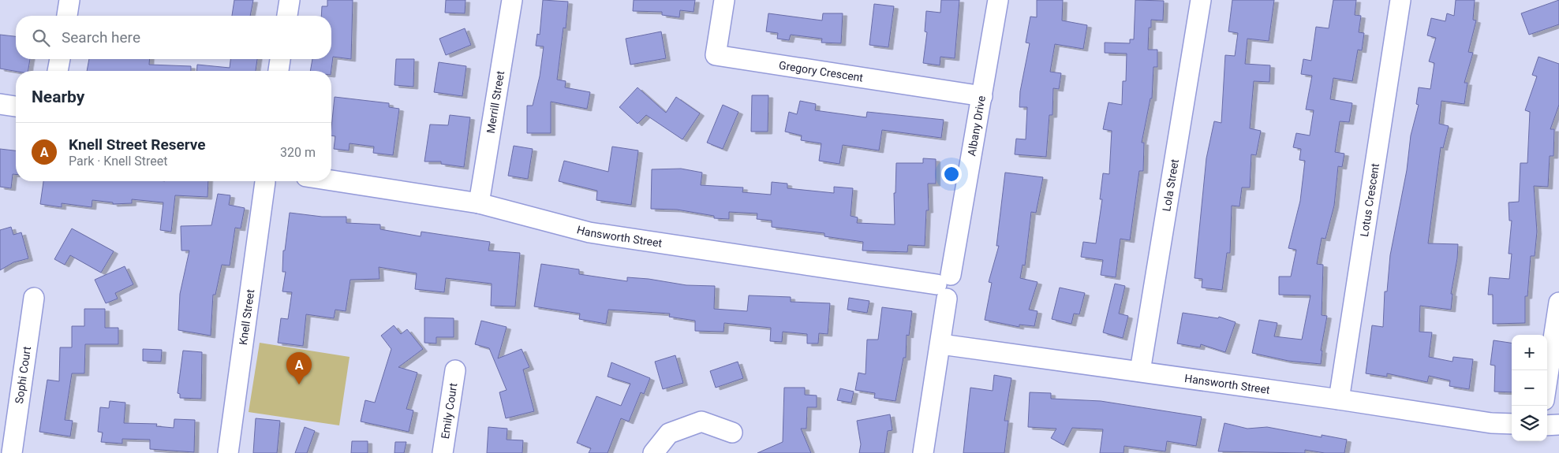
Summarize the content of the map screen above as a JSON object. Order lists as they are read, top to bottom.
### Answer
{
  "streets": {
    "street": [
      "Gregory Crescent",
      "Merrill Street",
      "Albany Drive",
      "Lola Street",
      "Lotus Crescent",
      "Hansworth Street",
      "Knell Street",
      "Sophi Court",
      "Emily Court"
    ]
  },
  "crossings": [
    ["Gregory Crescent", "Albany Drive"],
    ["Merrill Street", "Hansworth Street"],
    ["Albany Drive", "Hansworth Street"],
    ["Lola Street", "Hansworth Street"],
    ["Lotus Crescent", "Hansworth Street"]
  ],
  "page": {
    "search": "Search here",
    "heading": "Nearby",
    "list": [
      {
        "mark": "A",
        "name": "Knell Street Reserve",
        "note": "Park · Knell Street",
        "value": "320 m"
      }
    ],
    "map_buttons": ["+", "−"],
    "pins": "A"
  }
}
